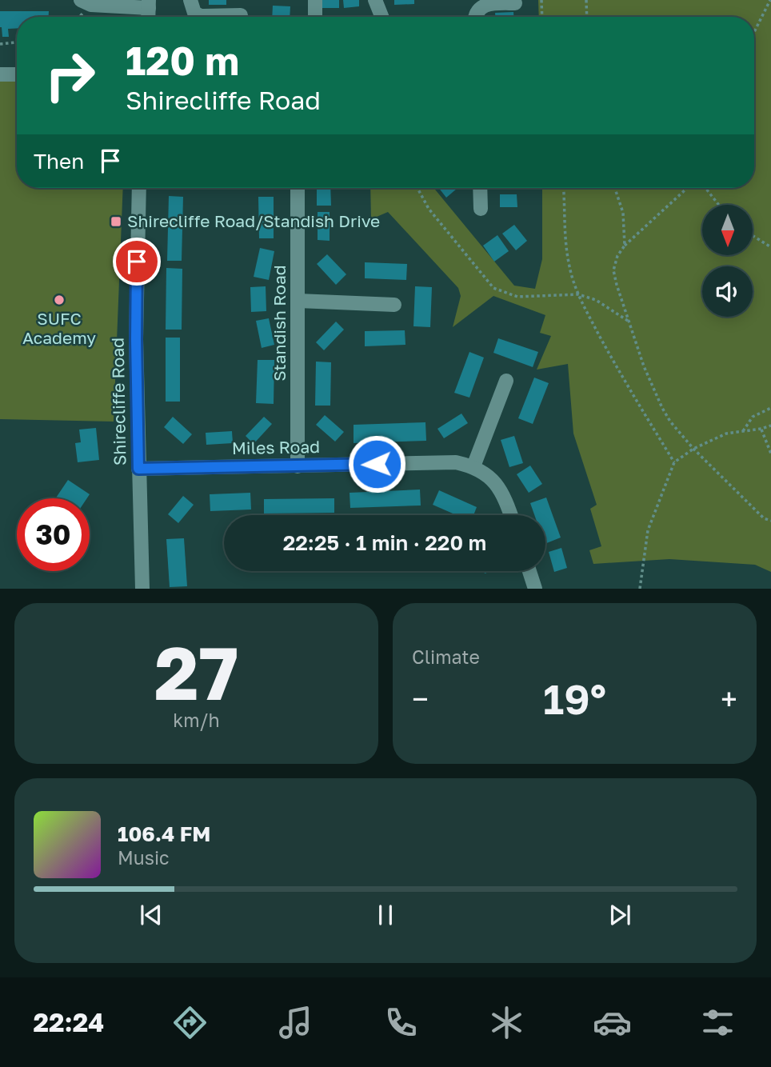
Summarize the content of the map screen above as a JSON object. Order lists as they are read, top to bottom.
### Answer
{
  "streets": {
    "street": ["Standish Road", "Shirecliffe Road", "Miles Road"]
  },
  "crossings": [
    ["Standish Road", "Miles Road"],
    ["Shirecliffe Road", "Miles Road"]
  ],
  "places": {
    "transit": ["Shirecliffe Road/Standish Drive"],
    "other": ["SUFC Academy"]
  },
  "north": "bottom",
  "page": {
    "turn": ["120 m", "Shirecliffe Road"],
    "then": "Then",
    "limit": "30",
    "trip": "22:25 · 1 min · 220 m",
    "tile": [
      ["27", "km/h"],
      "Climate"
    ],
    "heat": ["−", "19°", "+"],
    "song": ["106.4 FM", "Music"],
    "tabs": "22:24"
  }
}
